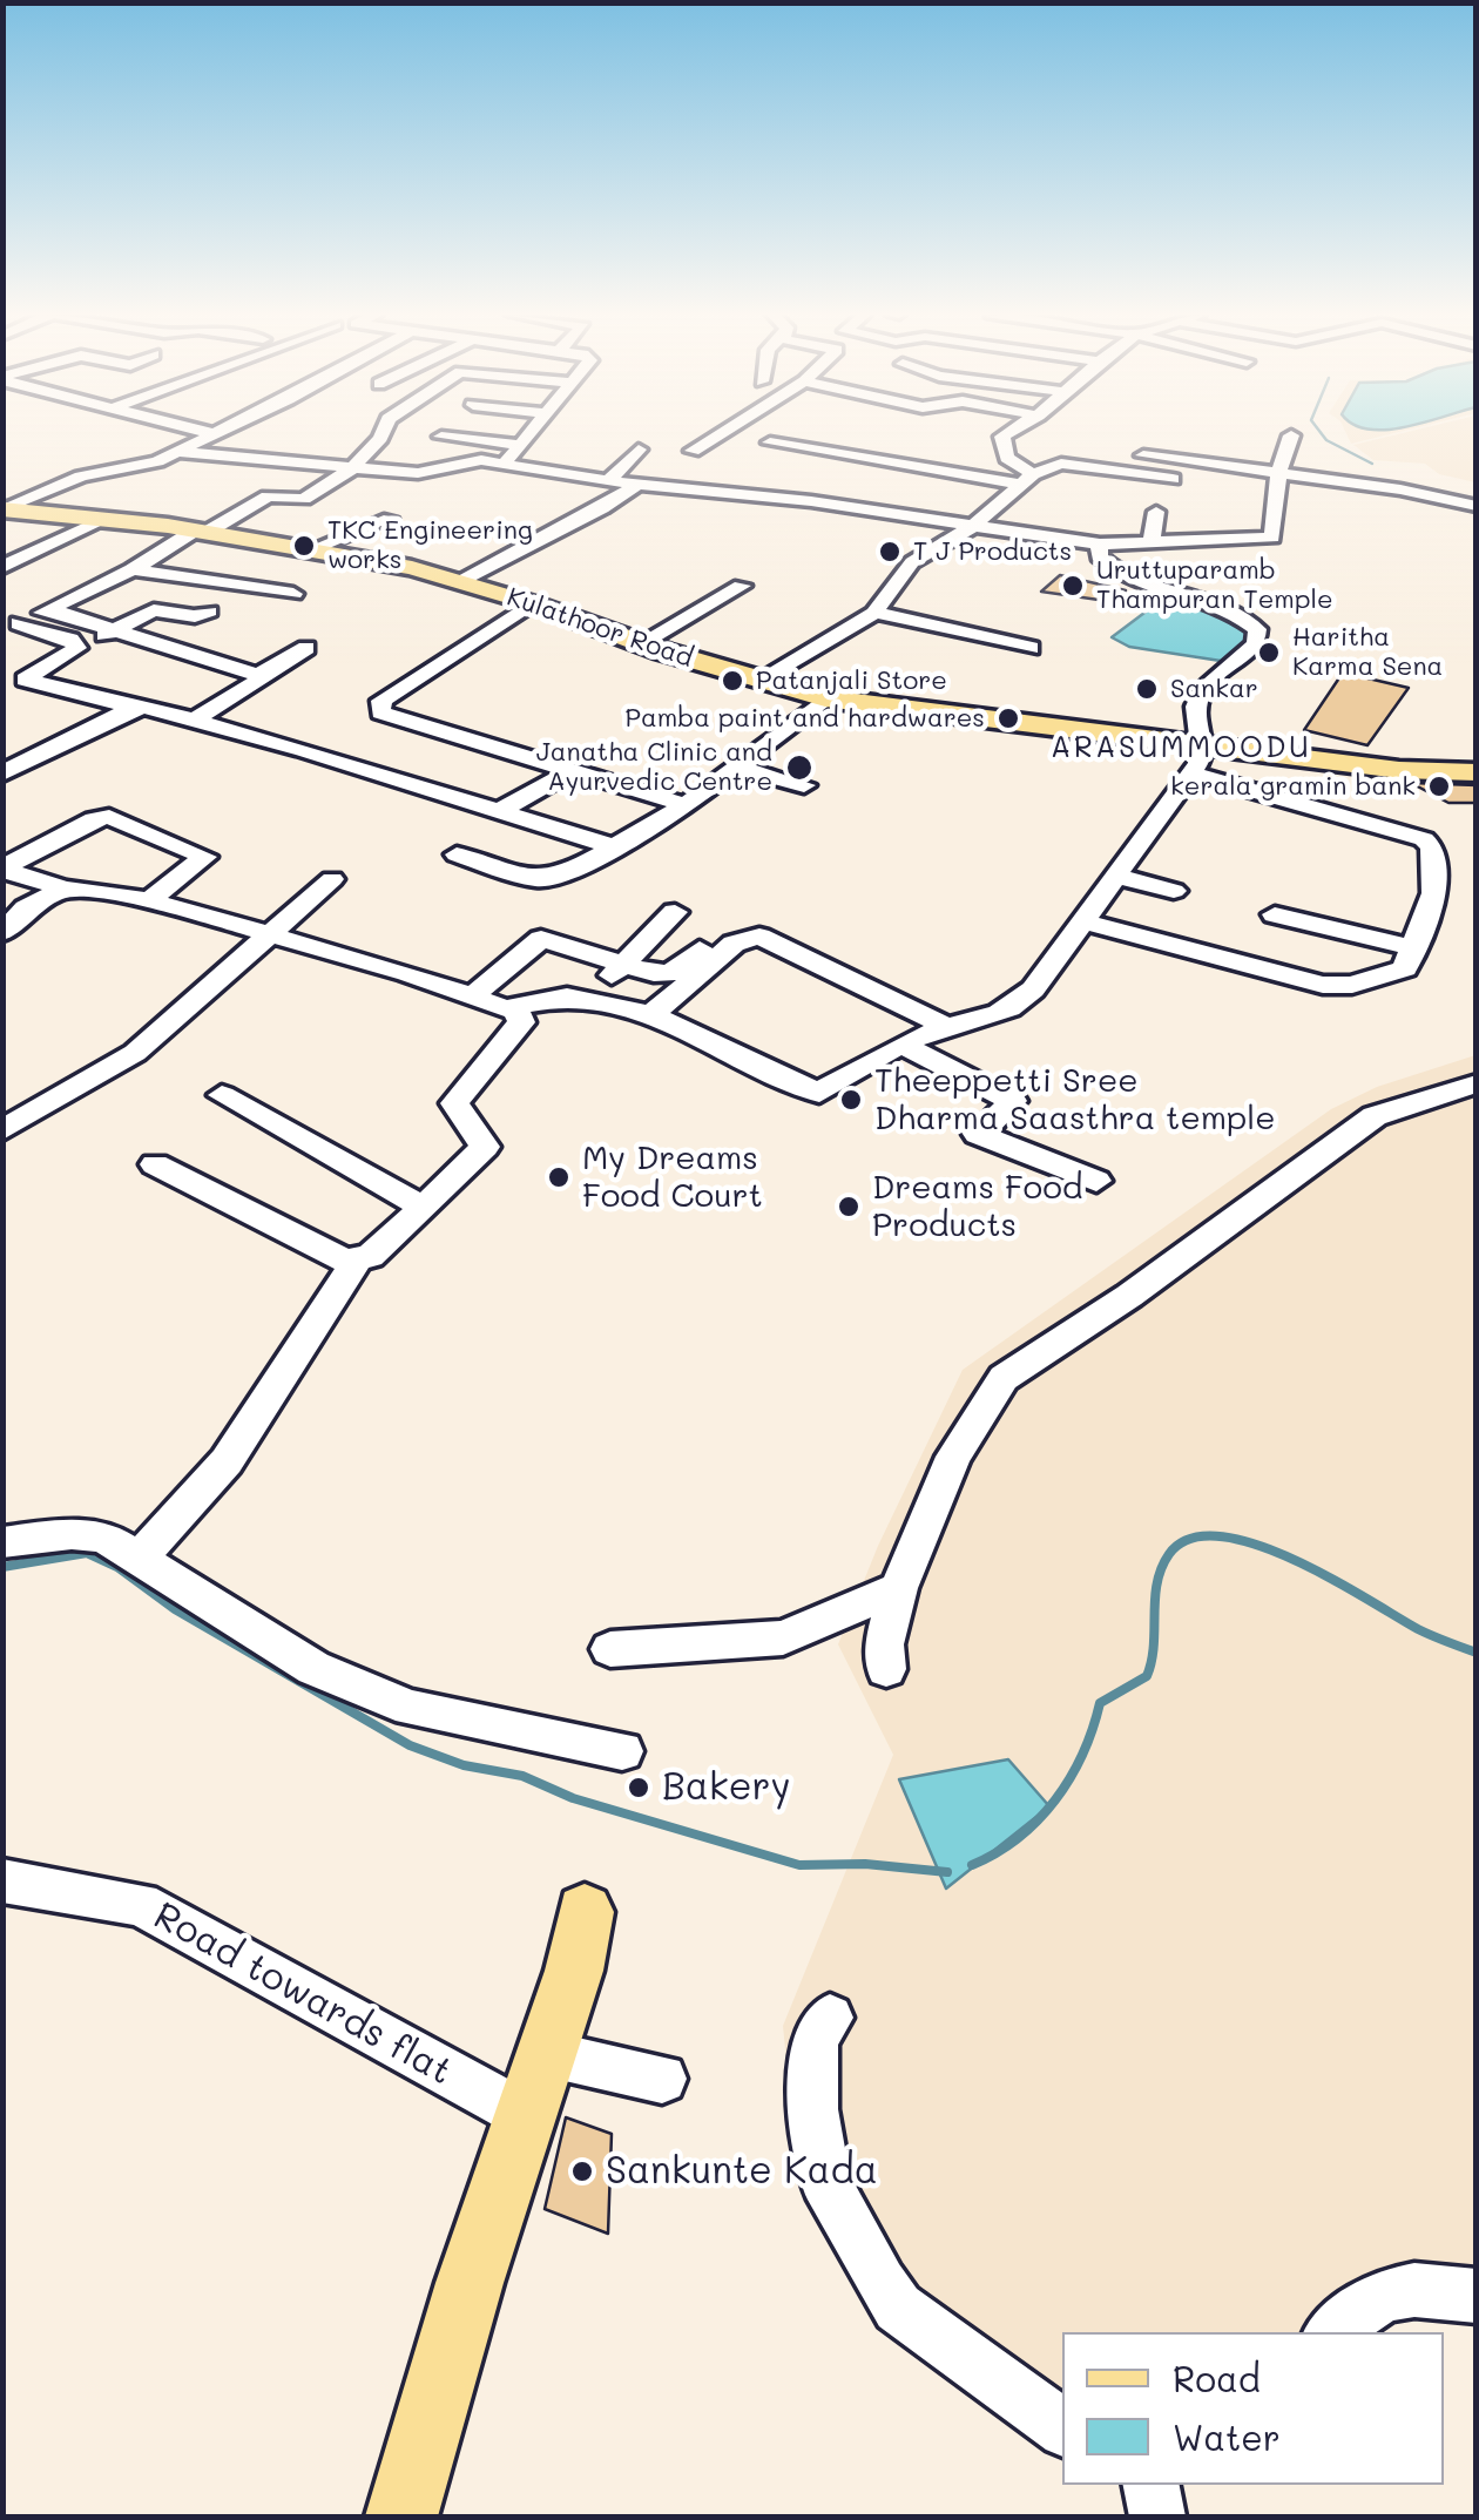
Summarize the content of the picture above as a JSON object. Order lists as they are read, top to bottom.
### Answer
{
  "streets": {
    "main road": ["Kulathoor Road"],
    "street": ["Road towards flat"]
  },
  "districts": ["ARASUMMOODU"],
  "places": [
    "TKC Engineering works",
    "T J Products",
    "Uruttuparamb Thampuran Temple",
    "Haritha Karma Sena",
    "Patanjali Store",
    "Sankar",
    "Pamba paint and hardwares",
    "Janatha Clinic and Ayurvedic Centre",
    "kerala gramin bank",
    "Theeppetti Sree Dharma Saasthra temple",
    "My Dreams Food Court",
    "Dreams Food Products",
    "Bakery",
    "Sankunte Kada"
  ],
  "legend": ["Road", "Water"]
}
